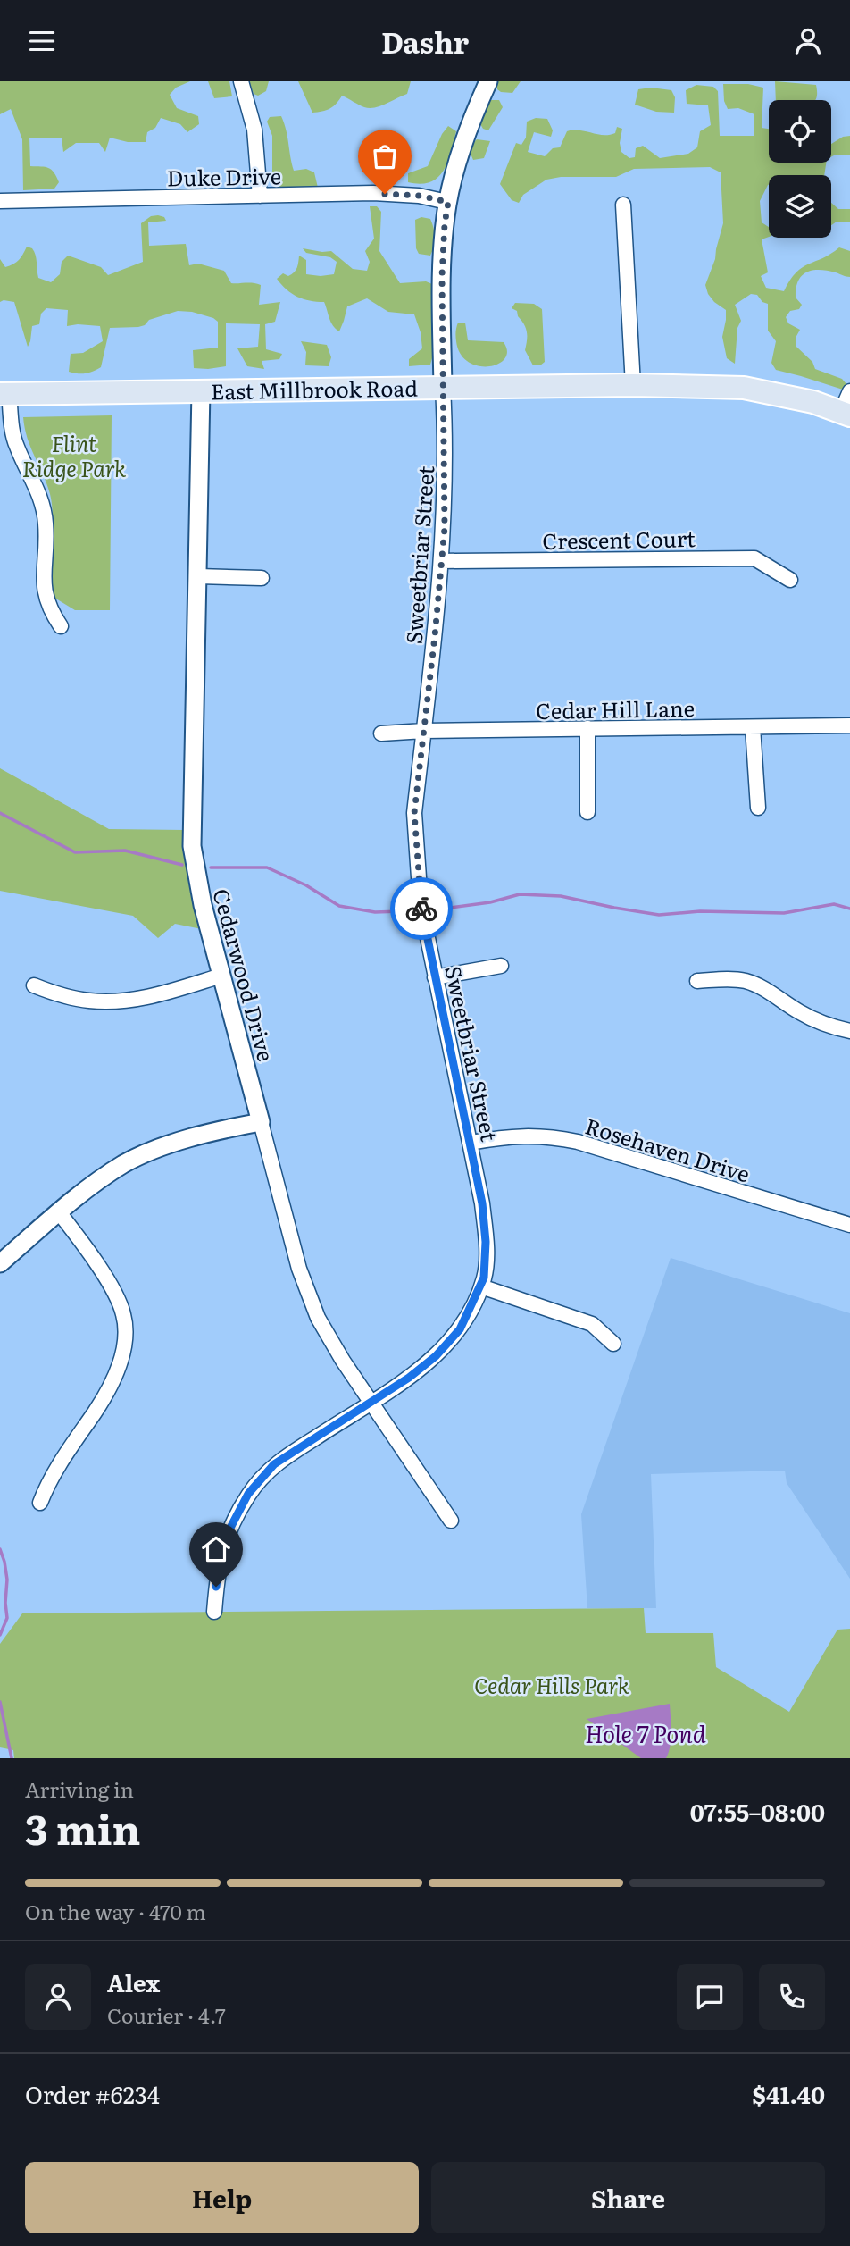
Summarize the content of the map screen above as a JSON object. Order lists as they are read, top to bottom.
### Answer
{
  "streets": {
    "main road": ["East Millbrook Road"],
    "street": [
      "Duke Drive",
      "Crescent Court",
      "Sweetbriar Street",
      "Cedar Hill Lane",
      "Cedarwood Drive",
      "Rosehaven Drive"
    ]
  },
  "crossings": [
    ["East Millbrook Road", "Sweetbriar Street"],
    ["East Millbrook Road", "Cedarwood Drive"],
    ["Crescent Court", "Sweetbriar Street"],
    ["Sweetbriar Street", "Cedar Hill Lane"],
    ["Sweetbriar Street", "Cedarwood Drive"],
    ["Sweetbriar Street", "Rosehaven Drive"]
  ],
  "water": ["Hole 7 Pond"],
  "parks": ["Flint Ridge Park", "Cedar Hills Park"],
  "page": {
    "header": "Dashr",
    "heading": ["3 min", "Arriving in", "07:55–08:00"],
    "panel": [
      "Alex",
      "Courier · 4.7",
      "Order #6234",
      "$41.40"
    ],
    "bar": "On the way · 470 m",
    "buttons": ["Help", "Share"]
  }
}
